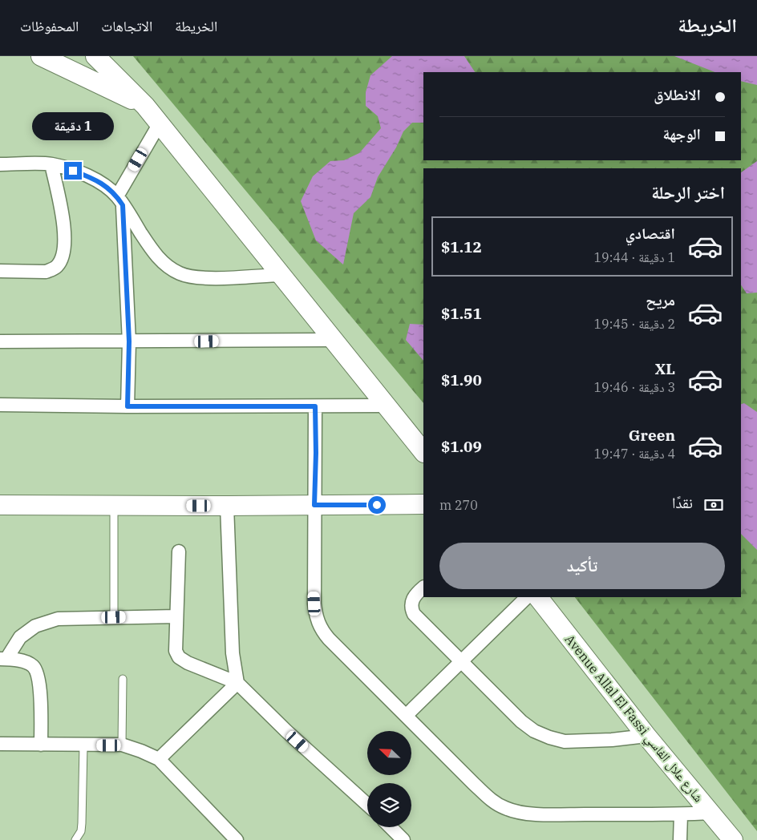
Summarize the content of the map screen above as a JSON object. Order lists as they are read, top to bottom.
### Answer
{
  "streets": {
    "street": ["Avenue Allal El Fassi شارع علال الفاسي"]
  },
  "north": "top left",
  "page": {
    "header": "الخريطة",
    "nav": ["الخريطة", "الاتجاهات", "المحفوظات"],
    "banner": ["الانطلاق", "الوجهة"],
    "bubble": "1 دقيقة",
    "heading": "اختر الرحلة",
    "list": [
      {
        "name": "اقتصادي",
        "note": "1 دقيقة · 19:44",
        "value": "$1.12"
      },
      {
        "name": "مريح",
        "note": "2 دقيقة · 19:45",
        "value": "$1.51"
      },
      {
        "name": "XL",
        "note": "3 دقيقة · 19:46",
        "value": "$1.90"
      },
      {
        "name": "Green",
        "note": "4 دقيقة · 19:47",
        "value": "$1.09"
      }
    ],
    "pay": ["نقدًا", "270 m"],
    "buttons": "تأكيد"
  }
}
